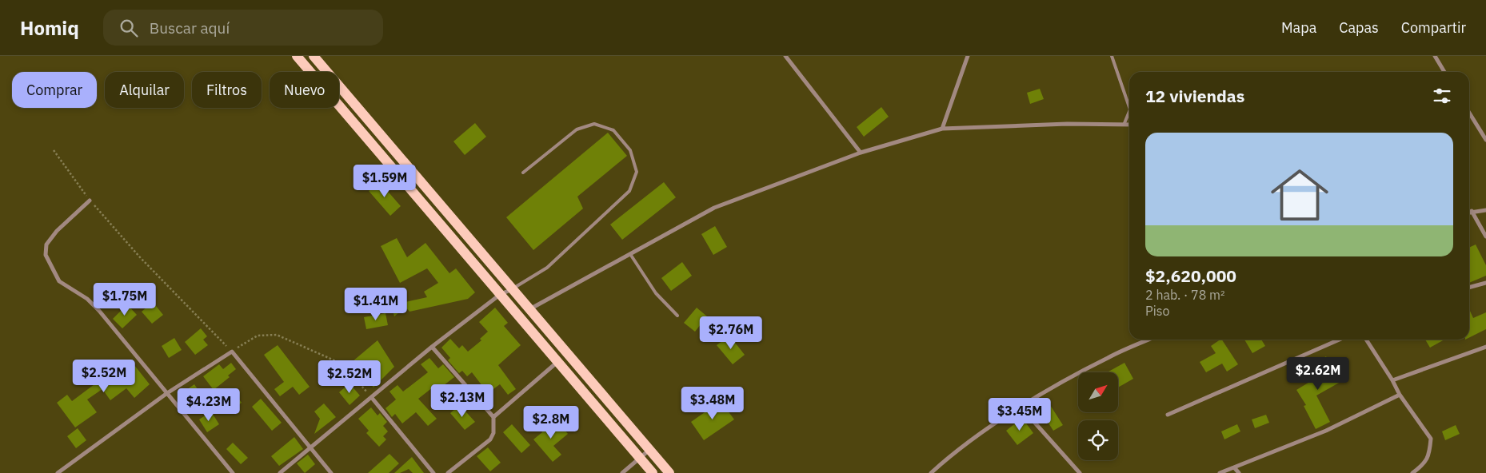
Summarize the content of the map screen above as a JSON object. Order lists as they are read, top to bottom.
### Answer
{
  "north": "top right",
  "page": {
    "header": "Homiq",
    "search": "Buscar aquí",
    "nav": ["Mapa", "Capas", "Compartir"],
    "chip": [
      "Comprar",
      "Alquilar",
      "Filtros",
      "Nuevo"
    ],
    "heading": "12 viviendas",
    "list": [
      {
        "name": "$2,620,000",
        "note": "2 hab. · 78 m² · Piso"
      }
    ],
    "price": [
      "$1.59M",
      "$1.75M",
      "$1.41M",
      "$2.76M",
      "$2.62M",
      "$2.52M",
      "$2.52M",
      "$2.13M",
      "$3.48M",
      "$4.23M",
      "$3.45M",
      "$2.8M"
    ]
  }
}
